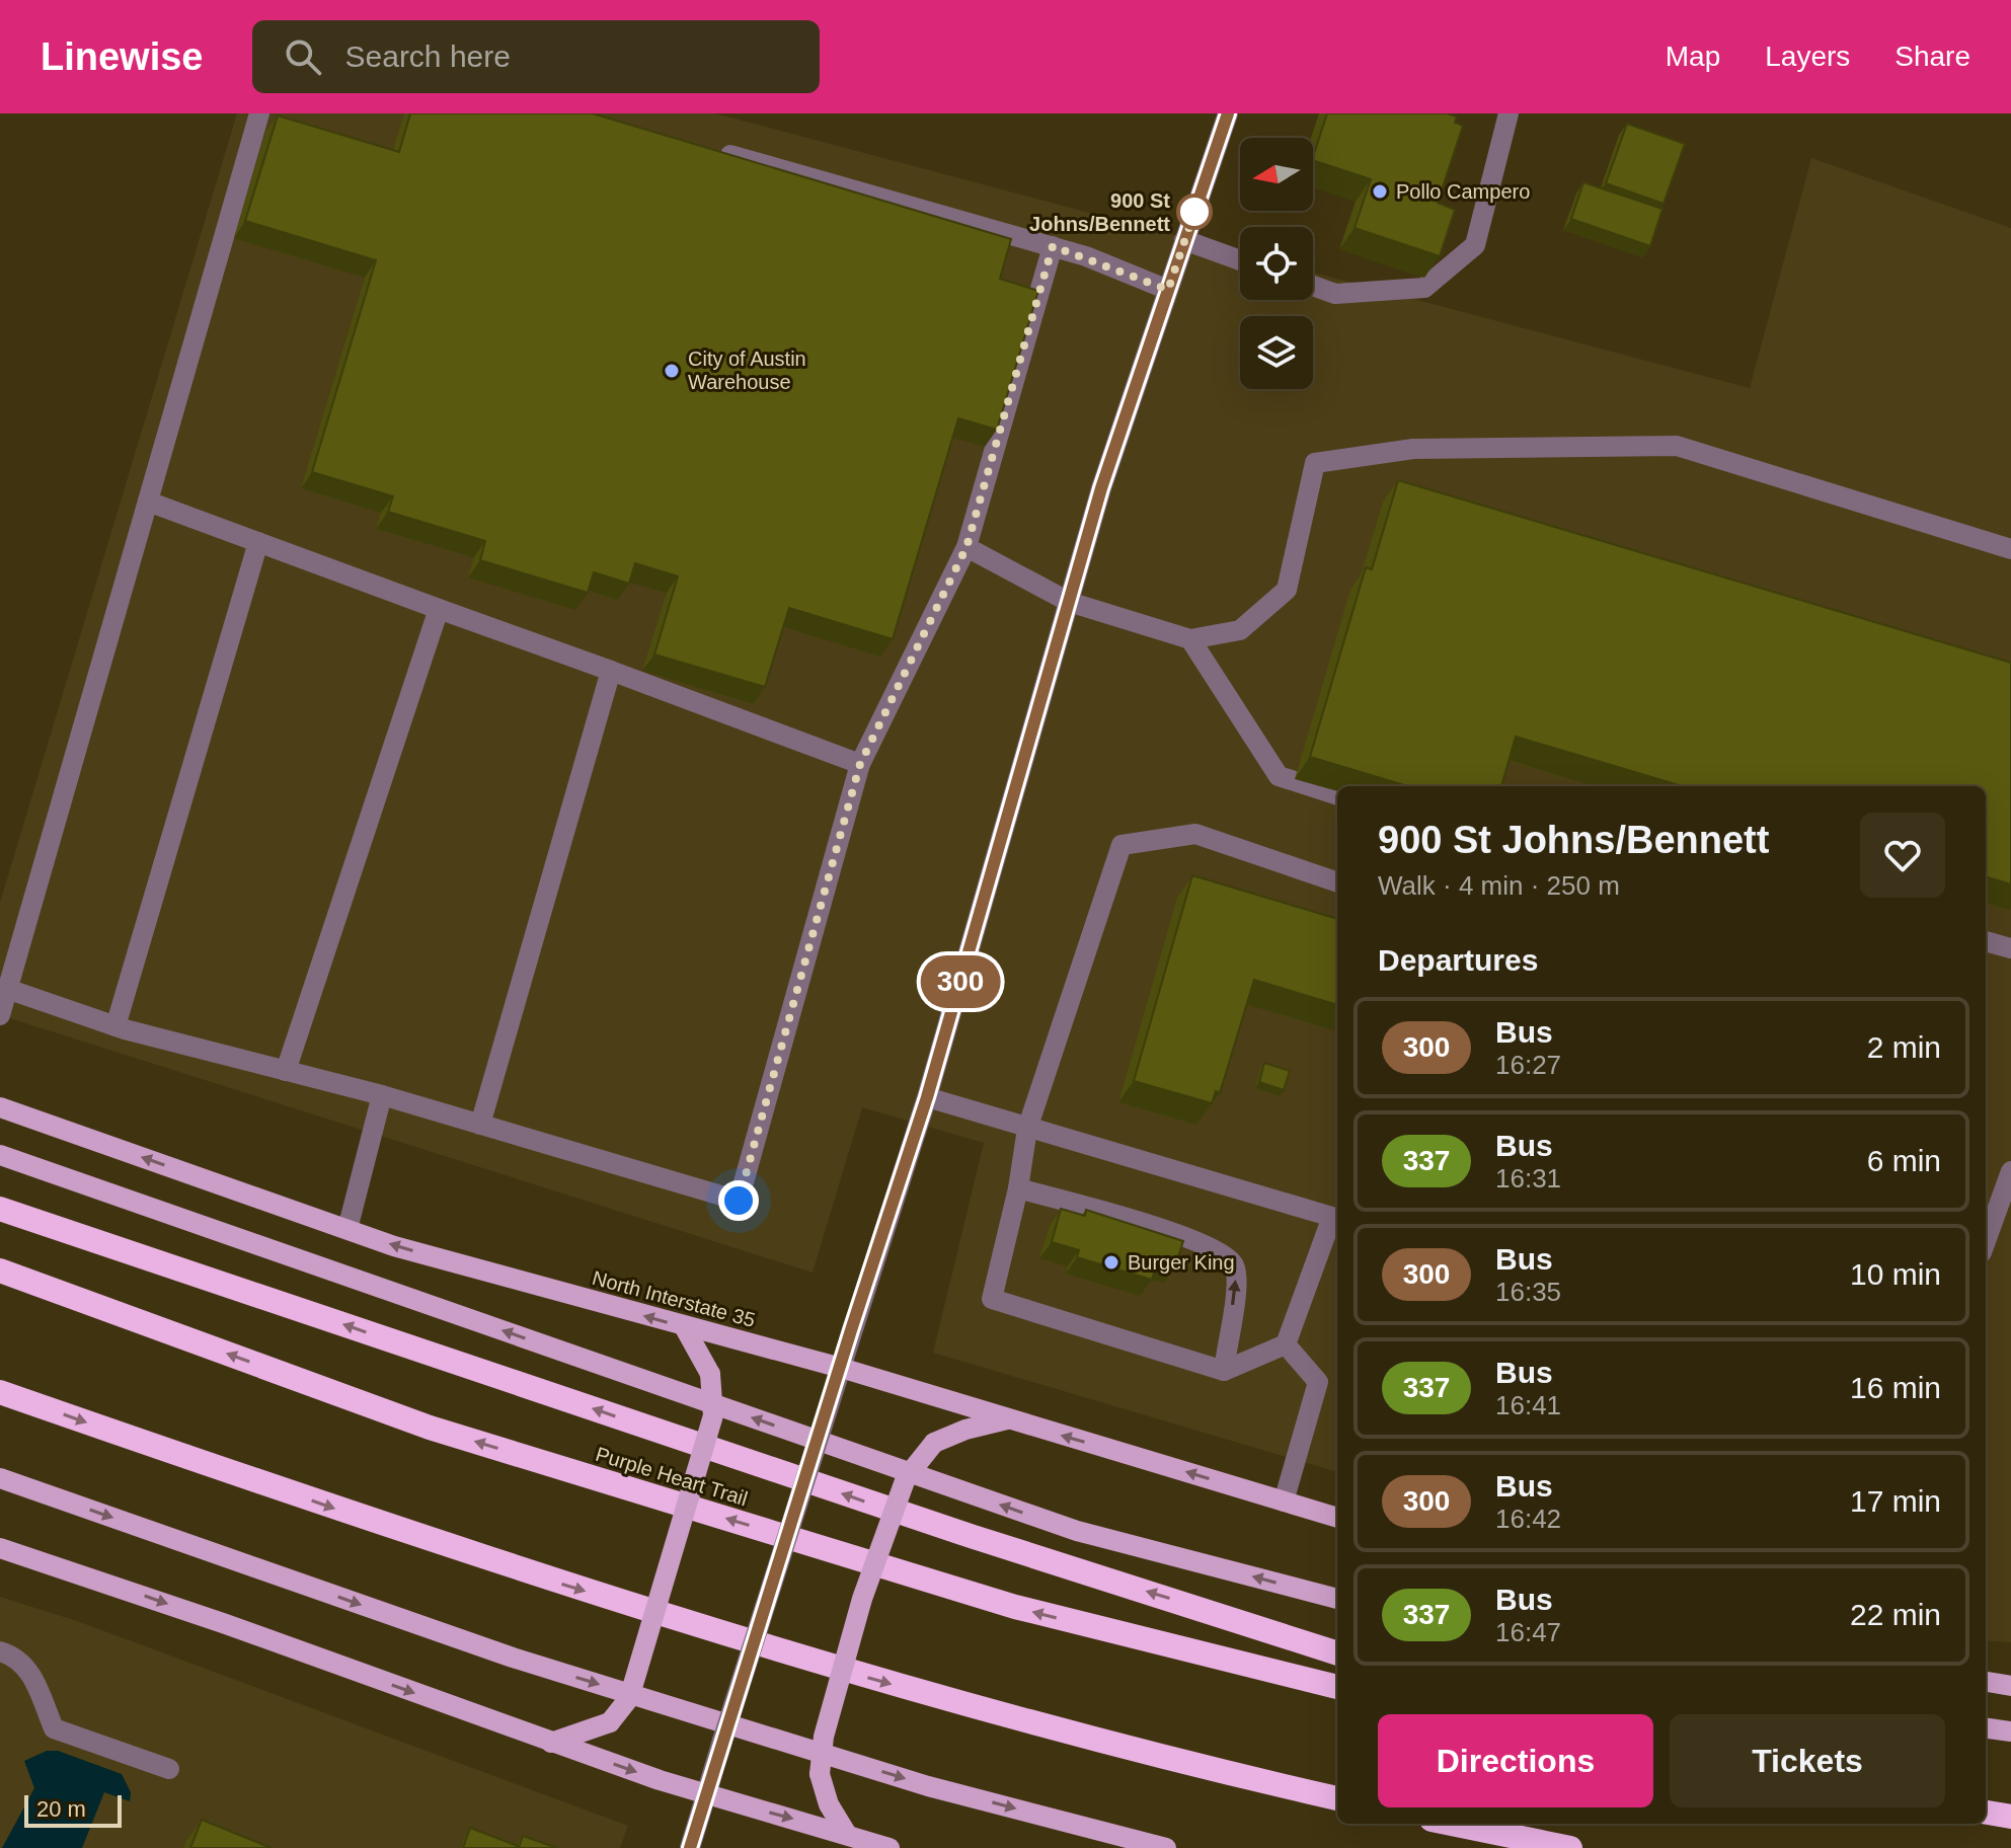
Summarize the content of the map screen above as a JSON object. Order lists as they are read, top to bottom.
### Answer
{
  "streets": {
    "highway": ["Purple Heart Trail"],
    "main road": ["North Interstate 35"]
  },
  "places": [
    "Pollo Campero",
    "900 St Johns/Bennett",
    "City of Austin Warehouse",
    "Burger King"
  ],
  "lines": ["bus line 300"],
  "scale_bar": "20 m",
  "north": "left",
  "page": {
    "header": "Linewise",
    "search": "Search here",
    "nav": ["Map", "Layers", "Share"],
    "on_map": "300",
    "heading": [
      ["900 St Johns/Bennett", "Walk · 4 min · 250 m"],
      "Departures"
    ],
    "list": [
      {
        "mark": "300",
        "name": "Bus",
        "note": "16:27",
        "value": "2 min"
      },
      {
        "mark": "337",
        "name": "Bus",
        "note": "16:31",
        "value": "6 min"
      },
      {
        "mark": "300",
        "name": "Bus",
        "note": "16:35",
        "value": "10 min"
      },
      {
        "mark": "337",
        "name": "Bus",
        "note": "16:41",
        "value": "16 min"
      },
      {
        "mark": "300",
        "name": "Bus",
        "note": "16:42",
        "value": "17 min"
      },
      {
        "mark": "337",
        "name": "Bus",
        "note": "16:47",
        "value": "22 min"
      }
    ],
    "buttons": ["Directions", "Tickets"],
    "scale": "20 m"
  }
}
